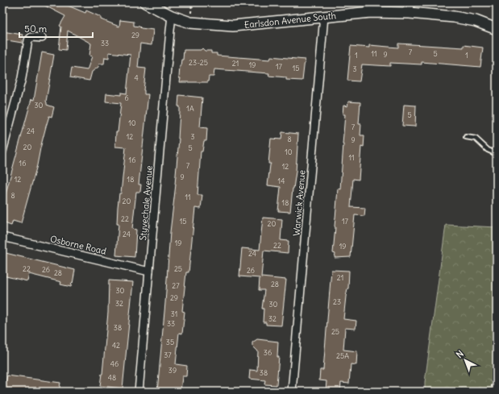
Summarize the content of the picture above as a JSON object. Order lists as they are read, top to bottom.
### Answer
{
  "streets": {
    "main road": ["Earlsdon Avenue South"],
    "street": ["Styvechale Avenue", "Warwick Avenue", "Osborne Road"]
  },
  "crossings": [
    ["Earlsdon Avenue South", "Styvechale Avenue"],
    ["Earlsdon Avenue South", "Warwick Avenue"],
    ["Styvechale Avenue", "Osborne Road"]
  ],
  "house_numbers": [
    "29",
    "33",
    "7",
    "11",
    "5",
    "9",
    "1",
    "1",
    "23-25",
    "21",
    "19",
    "17",
    "15",
    "3",
    "4",
    "6",
    "30",
    "1A",
    "5",
    "10",
    "7",
    "24",
    "12",
    "3",
    "8",
    "9",
    "20",
    "5",
    "10",
    "11",
    "16",
    "16",
    "7",
    "12",
    "9",
    "12",
    "18",
    "14",
    "8",
    "11",
    "20",
    "18",
    "22",
    "15",
    "17",
    "20",
    "24",
    "19",
    "22",
    "19",
    "24",
    "22",
    "25",
    "26",
    "26",
    "28",
    "21",
    "28",
    "27",
    "30",
    "29",
    "23",
    "32",
    "30",
    "31",
    "32",
    "33",
    "38",
    "25",
    "35",
    "42",
    "36",
    "37",
    "25A",
    "46",
    "39",
    "38",
    "48"
  ],
  "scale_bar": "50 m",
  "north": "top left"
}
